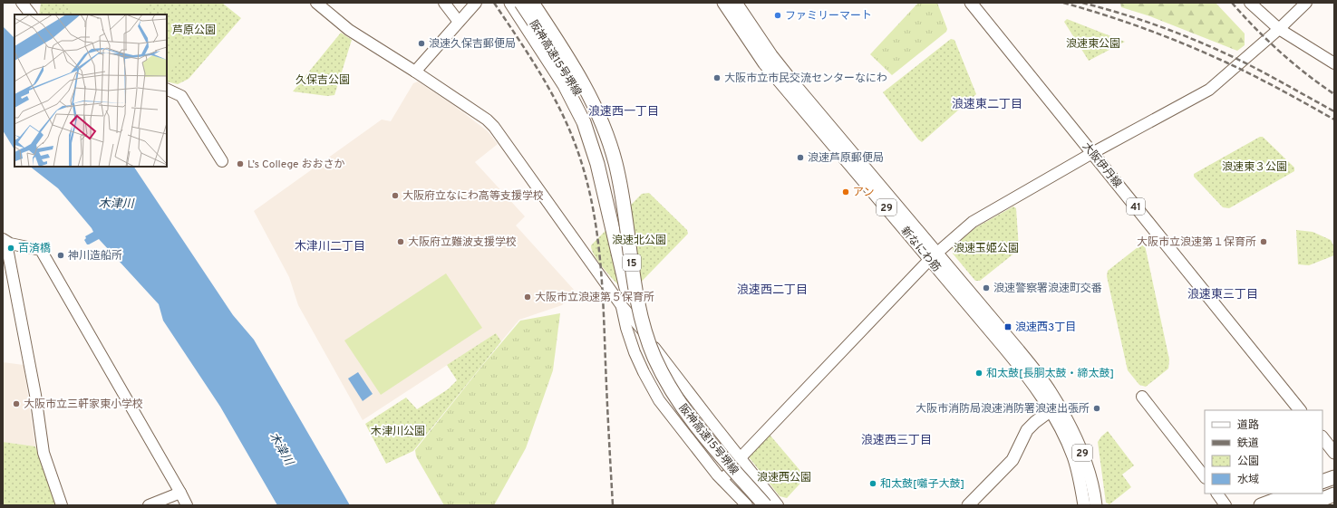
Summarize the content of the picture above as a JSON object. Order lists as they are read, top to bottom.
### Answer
{
  "streets": {
    "highway": ["阪神高速15号堺線", "15"],
    "main road": [
      "大阪伊丹線",
      "41",
      "29",
      "新なにわ筋"
    ]
  },
  "districts": [
    "浪速東二丁目",
    "浪速西一丁目",
    "木津川二丁目",
    "浪速西二丁目",
    "浪速東三丁目",
    "浪速西三丁目"
  ],
  "water": ["木津川"],
  "parks": [
    "芦原公園",
    "浪速東公園",
    "久保吉公園",
    "浪速東３公園",
    "浪速北公園",
    "浪速玉姫公園",
    "木津川公園",
    "浪速西公園"
  ],
  "places": {
    "other": [
      "ファミリーマート",
      "浪速久保吉郵便局",
      "大阪市立市民交流センターなにわ",
      "浪速芦原郵便局",
      "L’s College おおさか",
      "アン",
      "大阪府立なにわ高等支援学校",
      "大阪府立難波支援学校",
      "大阪市立浪速第１保育所",
      "百済橋",
      "神川造船所",
      "浪速警察署浪速町交番",
      "大阪市立浪速第５保育所",
      "和太鼓[長胴太鼓・締太鼓]",
      "大阪市立三軒家東小学校",
      "大阪市消防局浪速消防署浪速出張所",
      "和太鼓[囃子大鼓]"
    ],
    "transit": ["浪速西3丁目"]
  },
  "legend": [
    "道路",
    "鉄道",
    "公園",
    "水域"
  ]
}
